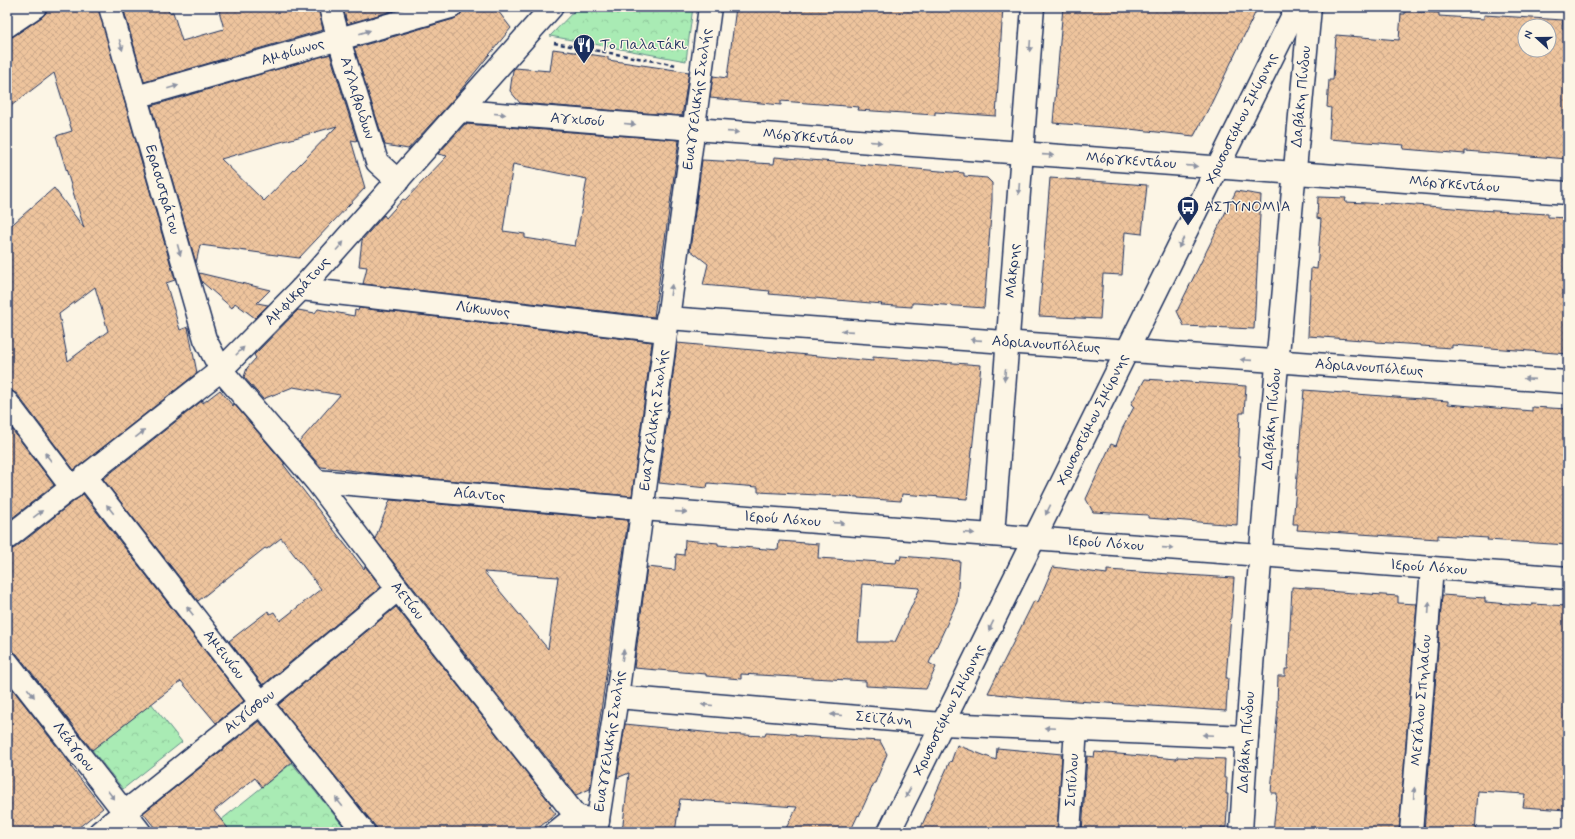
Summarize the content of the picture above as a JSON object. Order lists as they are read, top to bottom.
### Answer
{
  "streets": {
    "street": [
      "Αμφίωνος",
      "Δαβάκη Πίνδου",
      "Αγλαβριδων",
      "Ευαγγελικής Σχολής",
      "Χρυσοστόμου Σμύρνης",
      "Αγχισού",
      "Μόργκεντάου",
      "Ερασιστράτου",
      "Μάκρης",
      "Αμφικράτους",
      "Λύκωνος",
      "Αδριανουπόλεως",
      "Αίαντος",
      "Ιερού Λόχου",
      "Αετίου",
      "Αμεινίου",
      "Μεγάλου Σπηλαίου",
      "Αιγίσθου",
      "Σεϊζάνη",
      "Λεάγρου",
      "Σιπύλου"
    ]
  },
  "crossings": [
    ["Αμφίωνος", "Αγλαβριδων"],
    ["Αμφίωνος", "Ερασιστράτου"],
    ["Δαβάκη Πίνδου", "Μόργκεντάου"],
    ["Δαβάκη Πίνδου", "Αδριανουπόλεως"],
    ["Δαβάκη Πίνδου", "Ιερού Λόχου"],
    ["Δαβάκη Πίνδου", "Σεϊζάνη"],
    ["Αγλαβριδων", "Αμφικράτους"],
    ["Ευαγγελικής Σχολής", "Αγχισού"],
    ["Ευαγγελικής Σχολής", "Μόργκεντάου"],
    ["Ευαγγελικής Σχολής", "Λύκωνος"],
    ["Ευαγγελικής Σχολής", "Αδριανουπόλεως"],
    ["Ευαγγελικής Σχολής", "Αίαντος"],
    ["Ευαγγελικής Σχολής", "Ιερού Λόχου"],
    ["Ευαγγελικής Σχολής", "Σεϊζάνη"],
    ["Χρυσοστόμου Σμύρνης", "Μόργκεντάου"],
    ["Χρυσοστόμου Σμύρνης", "Αδριανουπόλεως"],
    ["Χρυσοστόμου Σμύρνης", "Ιερού Λόχου"],
    ["Χρυσοστόμου Σμύρνης", "Σεϊζάνη"],
    ["Αγχισού", "Μόργκεντάου"],
    ["Αγχισού", "Αμφικράτους"],
    ["Μόργκεντάου", "Μάκρης"],
    ["Ερασιστράτου", "Αμφικράτους"],
    ["Ερασιστράτου", "Αετίου"],
    ["Μάκρης", "Αδριανουπόλεως"],
    ["Μάκρης", "Ιερού Λόχου"],
    ["Αμφικράτους", "Λύκωνος"],
    ["Αμφικράτους", "Αετίου"],
    ["Αμφικράτους", "Αμεινίου"],
    ["Λύκωνος", "Αδριανουπόλεως"],
    ["Αίαντος", "Ιερού Λόχου"],
    ["Αίαντος", "Αετίου"],
    ["Ιερού Λόχου", "Μεγάλου Σπηλαίου"],
    ["Αετίου", "Αιγίσθου"],
    ["Αμεινίου", "Αιγίσθου"],
    ["Αιγίσθου", "Λεάγρου"],
    ["Σεϊζάνη", "Σιπύλου"]
  ],
  "one_way": [
    "Αμφίωνος",
    "Ευαγγελικής Σχολής",
    "Χρυσοστόμου Σμύρνης",
    "Αγχισού",
    "Μόργκεντάου",
    "Ερασιστράτου",
    "Μάκρης",
    "Αμφικράτους",
    "Αδριανουπόλεως",
    "Ιερού Λόχου",
    "Αμεινίου",
    "Μεγάλου Σπηλαίου",
    "Σεϊζάνη",
    "Λεάγρου"
  ],
  "places": {
    "restaurant": ["Το Παλατάκι"],
    "bus stop": ["ΑΣΤΥΝΟΜΙΑ"]
  },
  "north": "left"
}
